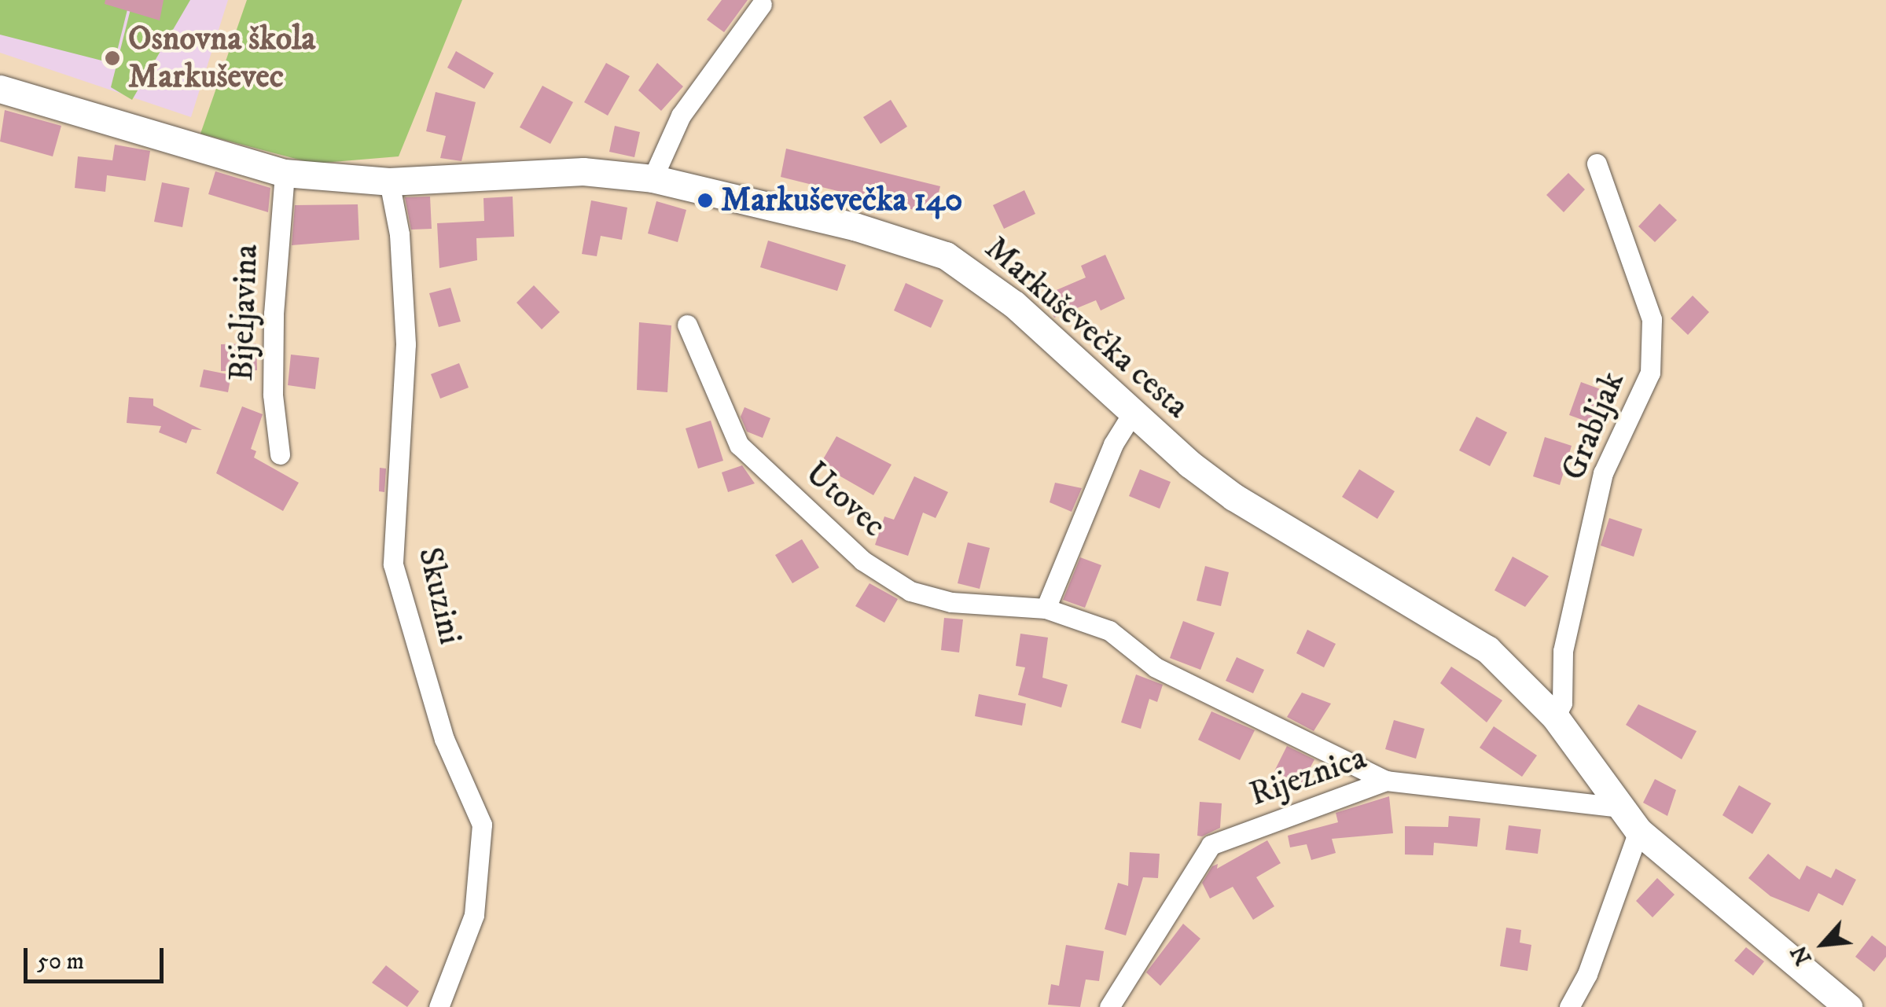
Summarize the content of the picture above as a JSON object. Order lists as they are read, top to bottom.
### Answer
{
  "streets": {
    "main road": ["Markuševečka cesta"],
    "street": [
      "Bijeljavina",
      "Grabljak",
      "Utovec",
      "Skuzini",
      "Rijeznica"
    ]
  },
  "crossings": [
    ["Bijeljavina", "Markuševečka cesta"],
    ["Markuševečka cesta", "Grabljak"],
    ["Markuševečka cesta", "Skuzini"],
    ["Markuševečka cesta", "Rijeznica"],
    ["Utovec", "Rijeznica"]
  ],
  "places": ["Osnovna škola Markuševec", "Markuševečka 140"],
  "scale_bar": "50 m",
  "north": "bottom left"
}
